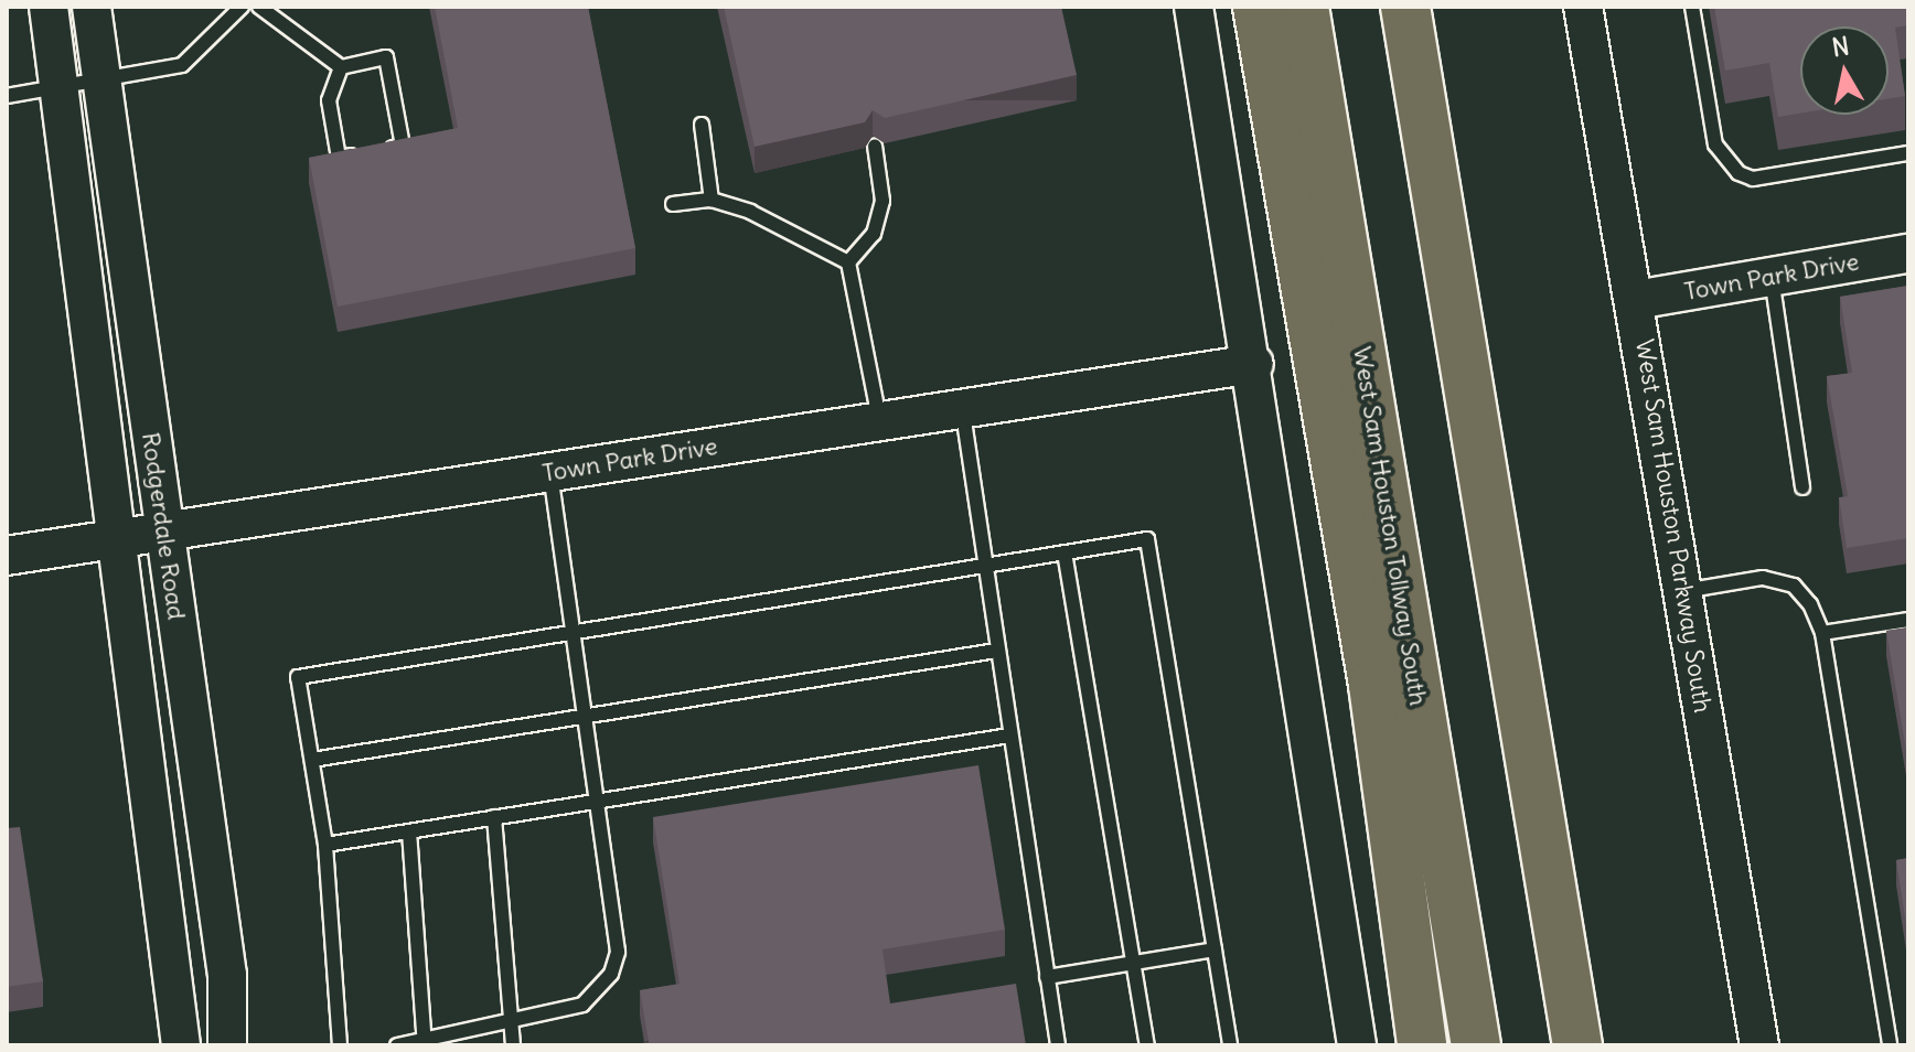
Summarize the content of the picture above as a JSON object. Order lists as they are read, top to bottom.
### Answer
{
  "streets": {
    "highway": ["West Sam Houston Tollway South"],
    "street": ["Town Park Drive", "Rodgerdale Road", "West Sam Houston Parkway South"]
  },
  "crossings": [
    ["Town Park Drive", "Rodgerdale Road"],
    ["Town Park Drive", "West Sam Houston Parkway South"]
  ],
  "north": "top"
}
